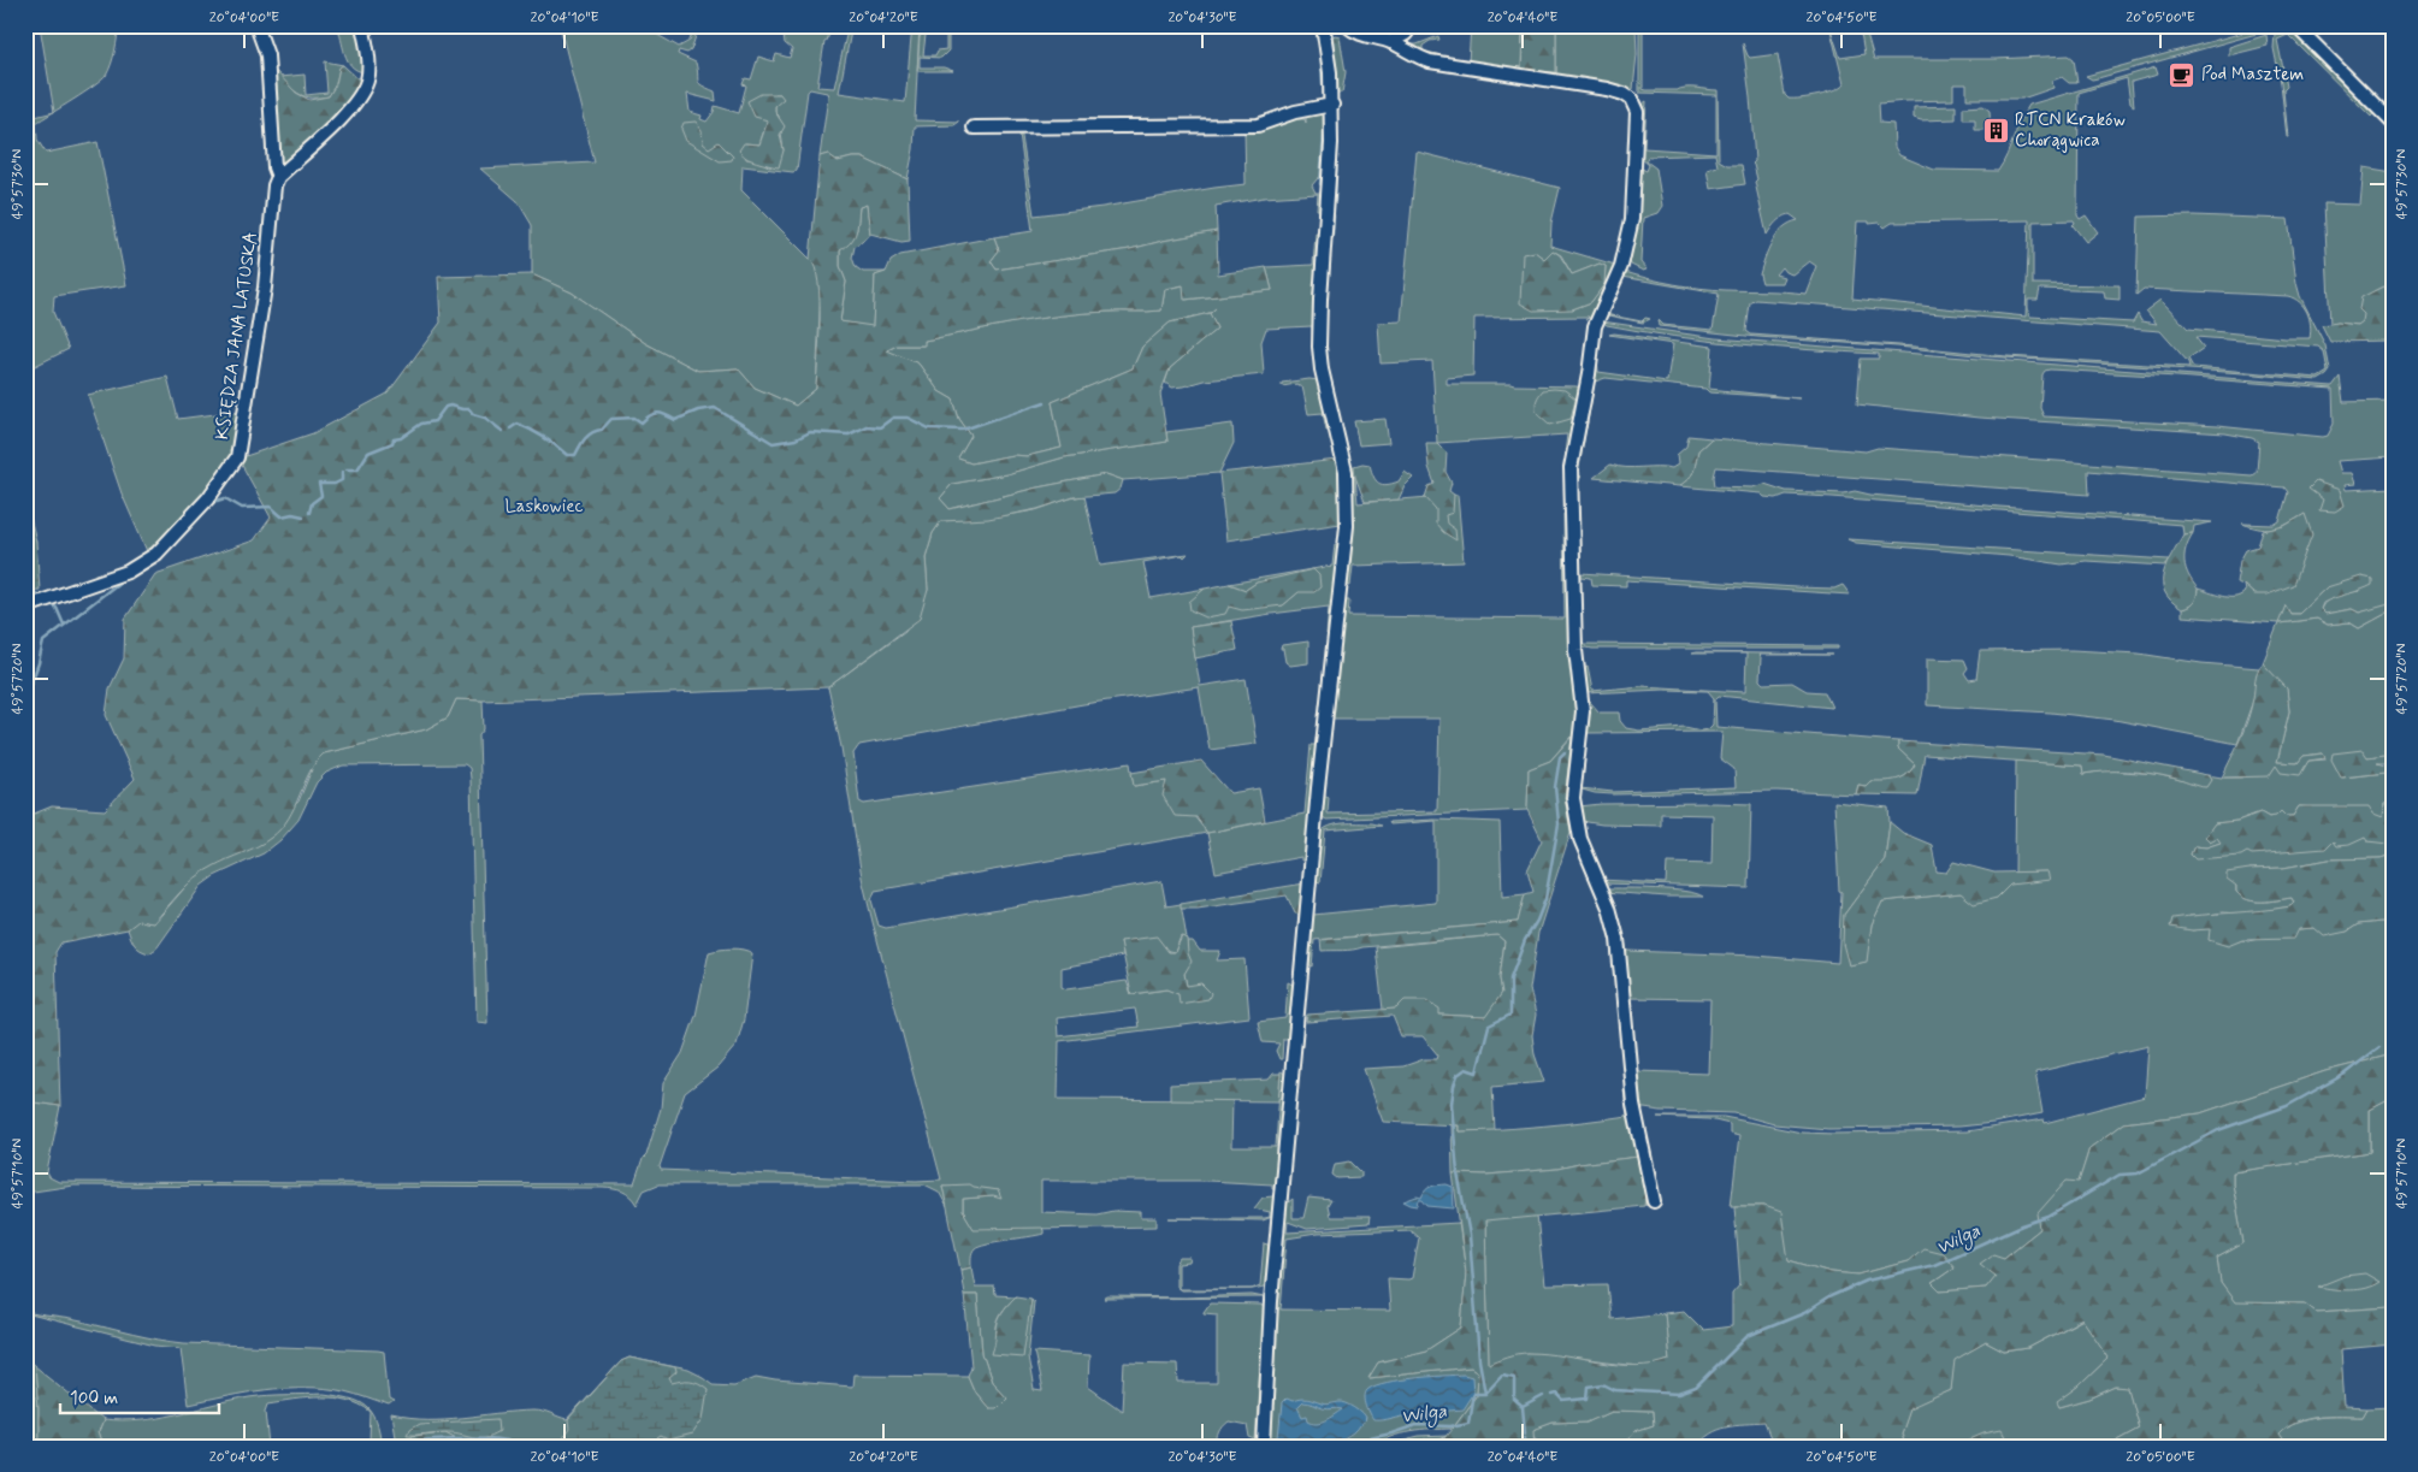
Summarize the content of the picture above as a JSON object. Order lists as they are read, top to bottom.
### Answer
{
  "streets": {
    "street": ["KSIĘDZA JANA LATUSKA"]
  },
  "water": ["Wilga"],
  "parks": ["Laskowiec"],
  "places": {
    "cafe": ["Pod Masztem"],
    "building": ["RTCN Kraków Chorągwica"]
  },
  "scale_bar": "100 m",
  "coordinates": [
    "20°04'00\"E",
    "20°04'10\"E",
    "20°04'20\"E",
    "20°04'30\"E",
    "20°04'40\"E",
    "20°04'50\"E",
    "20°05'00\"E",
    "49°57'30\"N",
    "49°57'20\"N",
    "49°57'10\"N"
  ]
}
